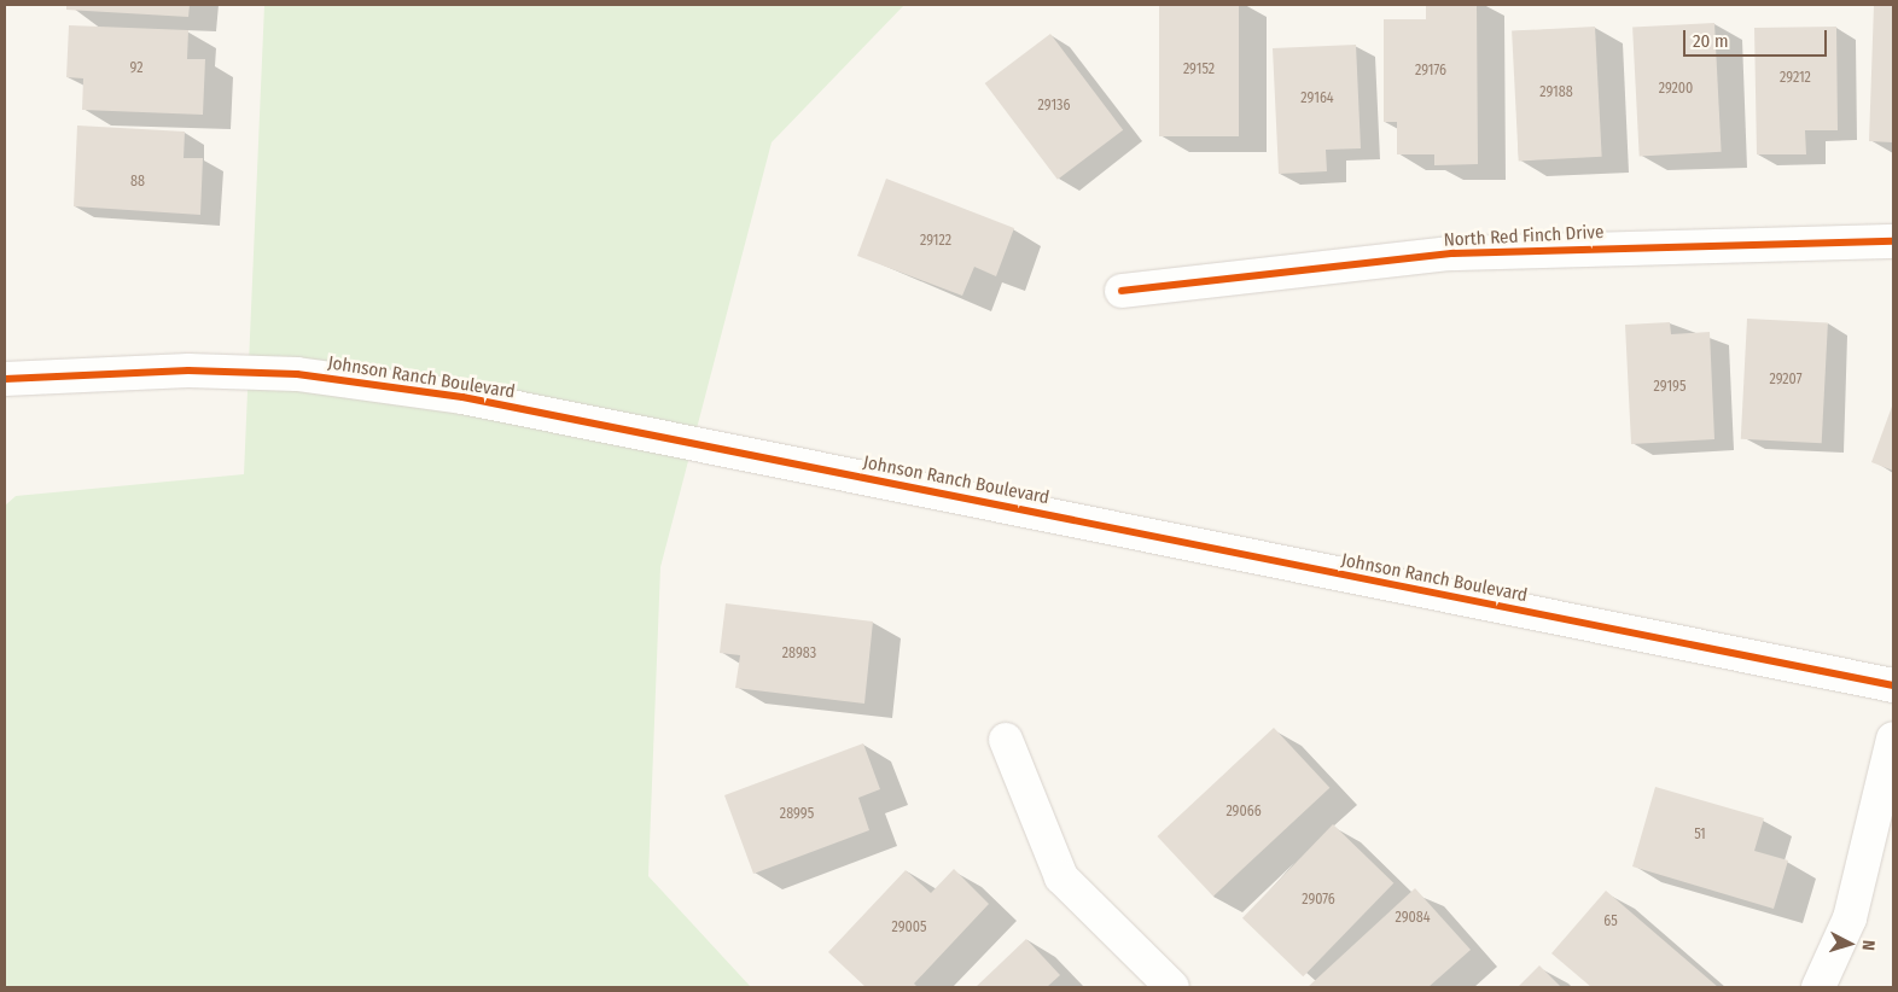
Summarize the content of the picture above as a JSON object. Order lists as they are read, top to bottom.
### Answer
{
  "streets": {
    "street": ["North Red Finch Drive", "Johnson Ranch Boulevard"]
  },
  "house_numbers": [
    "92",
    "29152",
    "29176",
    "29212",
    "29200",
    "29188",
    "29164",
    "29136",
    "88",
    "29122",
    "29207",
    "29195",
    "28983",
    "29066",
    "28995",
    "51",
    "29076",
    "29084",
    "65",
    "29005"
  ],
  "scale_bar": "20 m",
  "north": "right"
}
